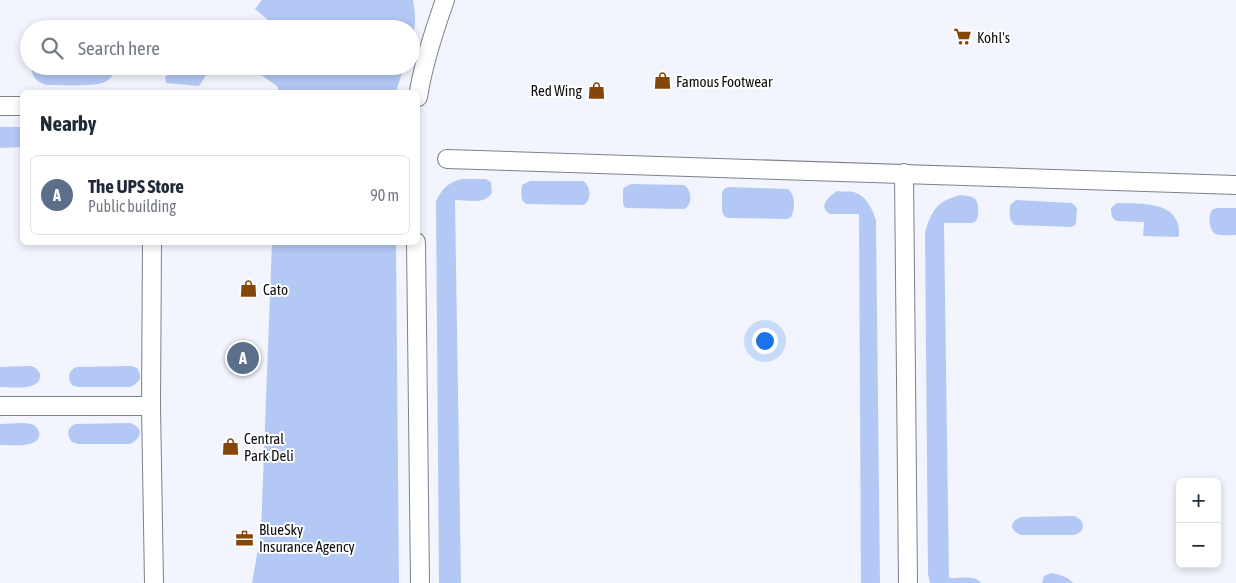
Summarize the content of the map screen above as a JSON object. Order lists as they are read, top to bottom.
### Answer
{
  "places": {
    "supermarket": ["Kohl's"],
    "shop": [
      "Famous Footwear",
      "Red Wing",
      "Cato",
      "Central Park Deli"
    ],
    "office": ["BlueSky Insurance Agency"]
  },
  "page": {
    "search": "Search here",
    "heading": "Nearby",
    "list": [
      {
        "mark": "A",
        "name": "The UPS Store",
        "note": "Public building",
        "value": "90 m"
      }
    ],
    "pins": "A",
    "map_buttons": ["+", "−"]
  }
}
